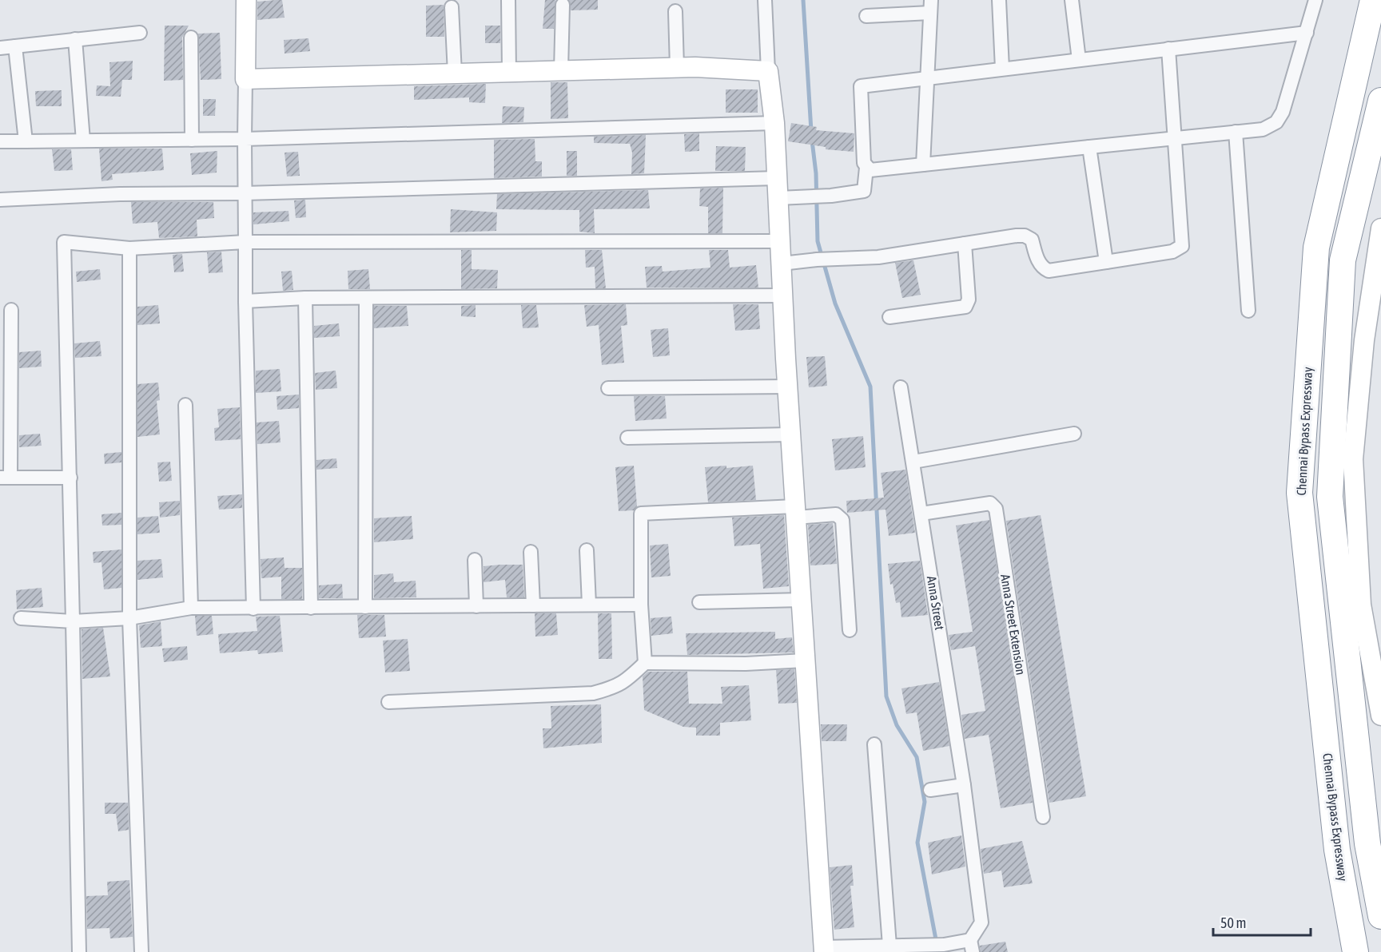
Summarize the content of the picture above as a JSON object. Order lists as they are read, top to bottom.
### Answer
{
  "streets": {
    "highway": ["Chennai Bypass Expressway"],
    "street": ["Anna Street", "Anna Street Extension"]
  },
  "crossings": [
    ["Anna Street", "Anna Street Extension"]
  ],
  "scale_bar": "50 m"
}
